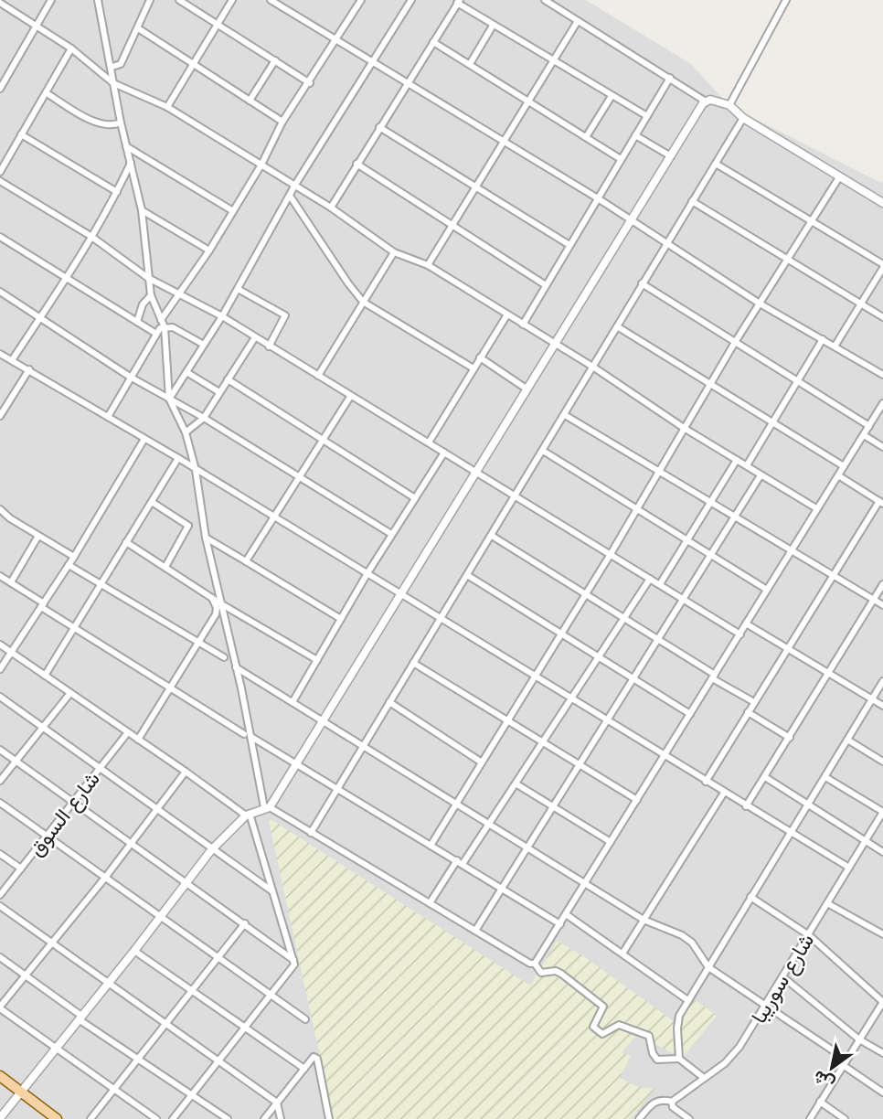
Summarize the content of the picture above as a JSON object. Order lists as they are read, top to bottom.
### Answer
{
  "streets": {
    "street": ["شارع السوق", "شارع سوريبا"]
  },
  "north": "bottom left"
}
